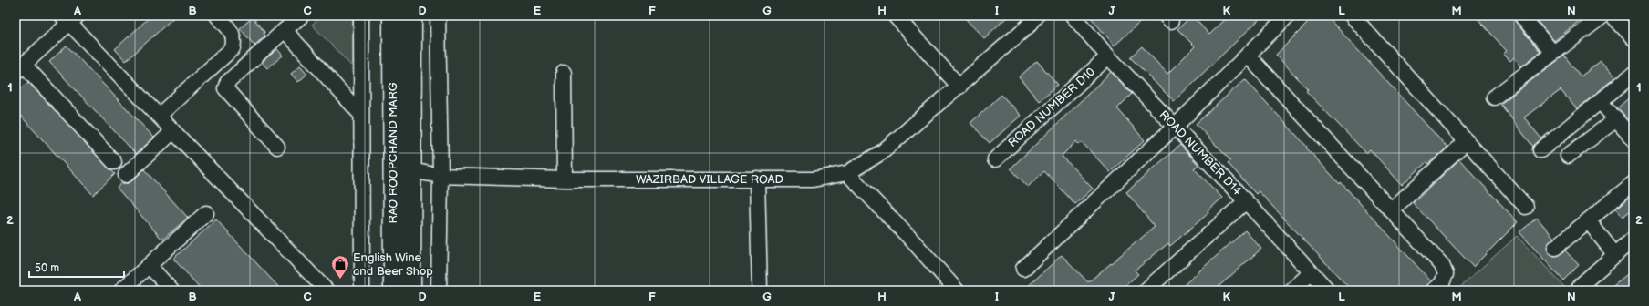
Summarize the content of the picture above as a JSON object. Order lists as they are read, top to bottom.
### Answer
{
  "streets": {
    "main road": ["RAO ROOPCHAND MARG"],
    "street": ["ROAD NUMBER D10", "ROAD NUMBER D14", "WAZIRBAD VILLAGE ROAD"]
  },
  "crossings": [
    ["ROAD NUMBER D10", "ROAD NUMBER D14"],
    ["RAO ROOPCHAND MARG", "WAZIRBAD VILLAGE ROAD"]
  ],
  "places": {
    "shop": ["English Wine and Beer Shop"]
  },
  "scale_bar": "50 m",
  "grid": {
    "columns": [
      "A",
      "B",
      "C",
      "D",
      "E",
      "F",
      "G",
      "H",
      "I",
      "J",
      "K",
      "L",
      "M",
      "N"
    ],
    "rows": ["1", "2"]
  }
}
